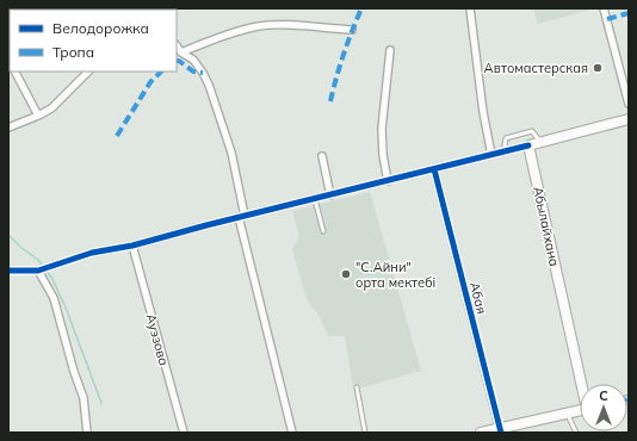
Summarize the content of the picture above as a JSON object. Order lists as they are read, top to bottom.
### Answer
{
  "streets": {
    "main road": ["Абылайхана"],
    "street": ["Абая", "Ауэзова"]
  },
  "places": ["Автомастерская", "\"С.Айни\" орта мектебі"],
  "legend": ["Велодорожка", "Тропа"],
  "north": "top"
}
